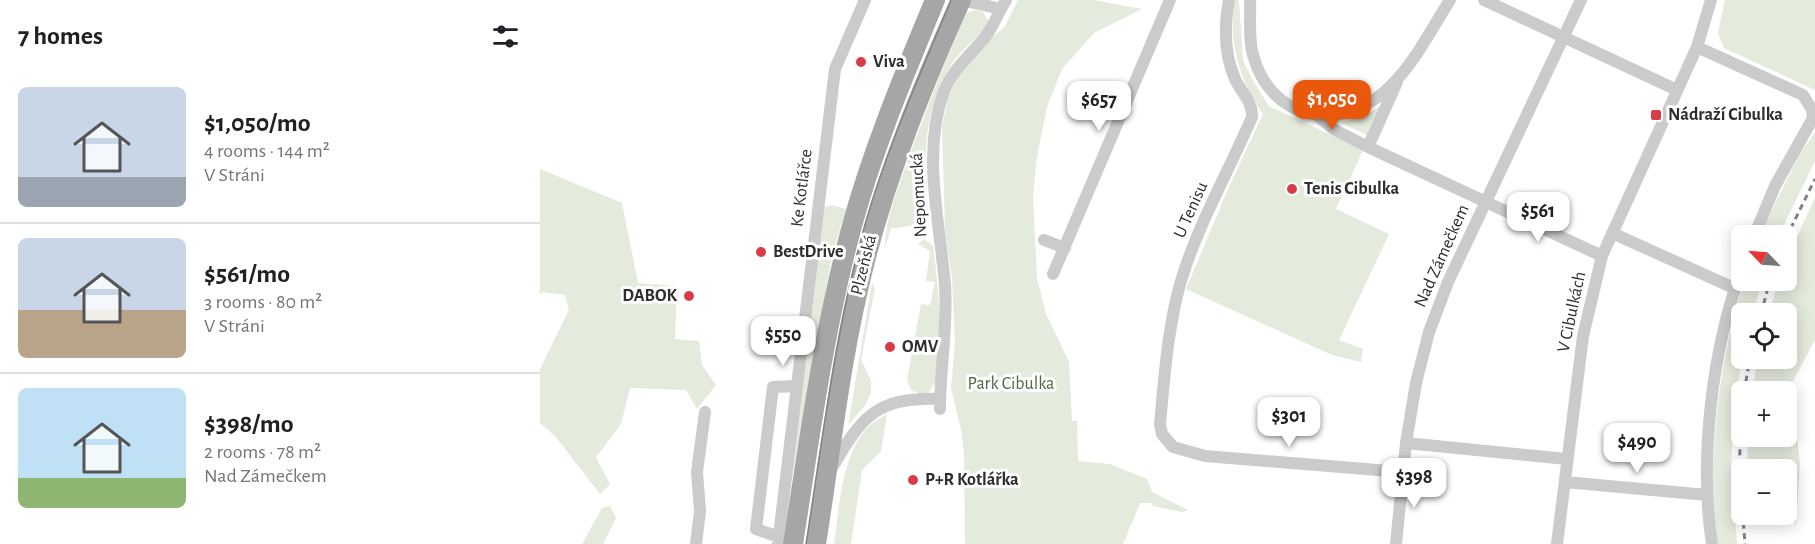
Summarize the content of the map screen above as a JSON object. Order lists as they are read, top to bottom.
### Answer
{
  "streets": {
    "main road": ["Plzeňská"],
    "street": [
      "Ke Kotlářce",
      "Nepomucká",
      "U Tenisu",
      "Nad Zámečkem",
      "V Cibulkách"
    ]
  },
  "crossings": [
    ["Ke Kotlářce", "Plzeňská"],
    ["Nepomucká", "Plzeňská"],
    ["U Tenisu", "Nad Zámečkem"]
  ],
  "parks": ["Park Cibulka"],
  "places": {
    "other": [
      "Viva",
      "Tenis Cibulka",
      "BestDrive",
      "DABOK",
      "OMV",
      "P+R Kotlářka"
    ],
    "transit": ["Nádraží Cibulka"]
  },
  "north": "top left",
  "page": {
    "heading": "7 homes",
    "list": [
      {
        "name": "$1,050/mo",
        "note": "4 rooms · 144 m² · V Stráni"
      },
      {
        "name": "$561/mo",
        "note": "3 rooms · 80 m² · V Stráni"
      },
      {
        "name": "$398/mo",
        "note": "2 rooms · 78 m² · Nad Zámečkem"
      }
    ],
    "price": [
      "$1,050",
      "$657",
      "$561",
      "$550",
      "$301",
      "$490",
      "$398"
    ],
    "map_buttons": ["+", "−"]
  }
}
